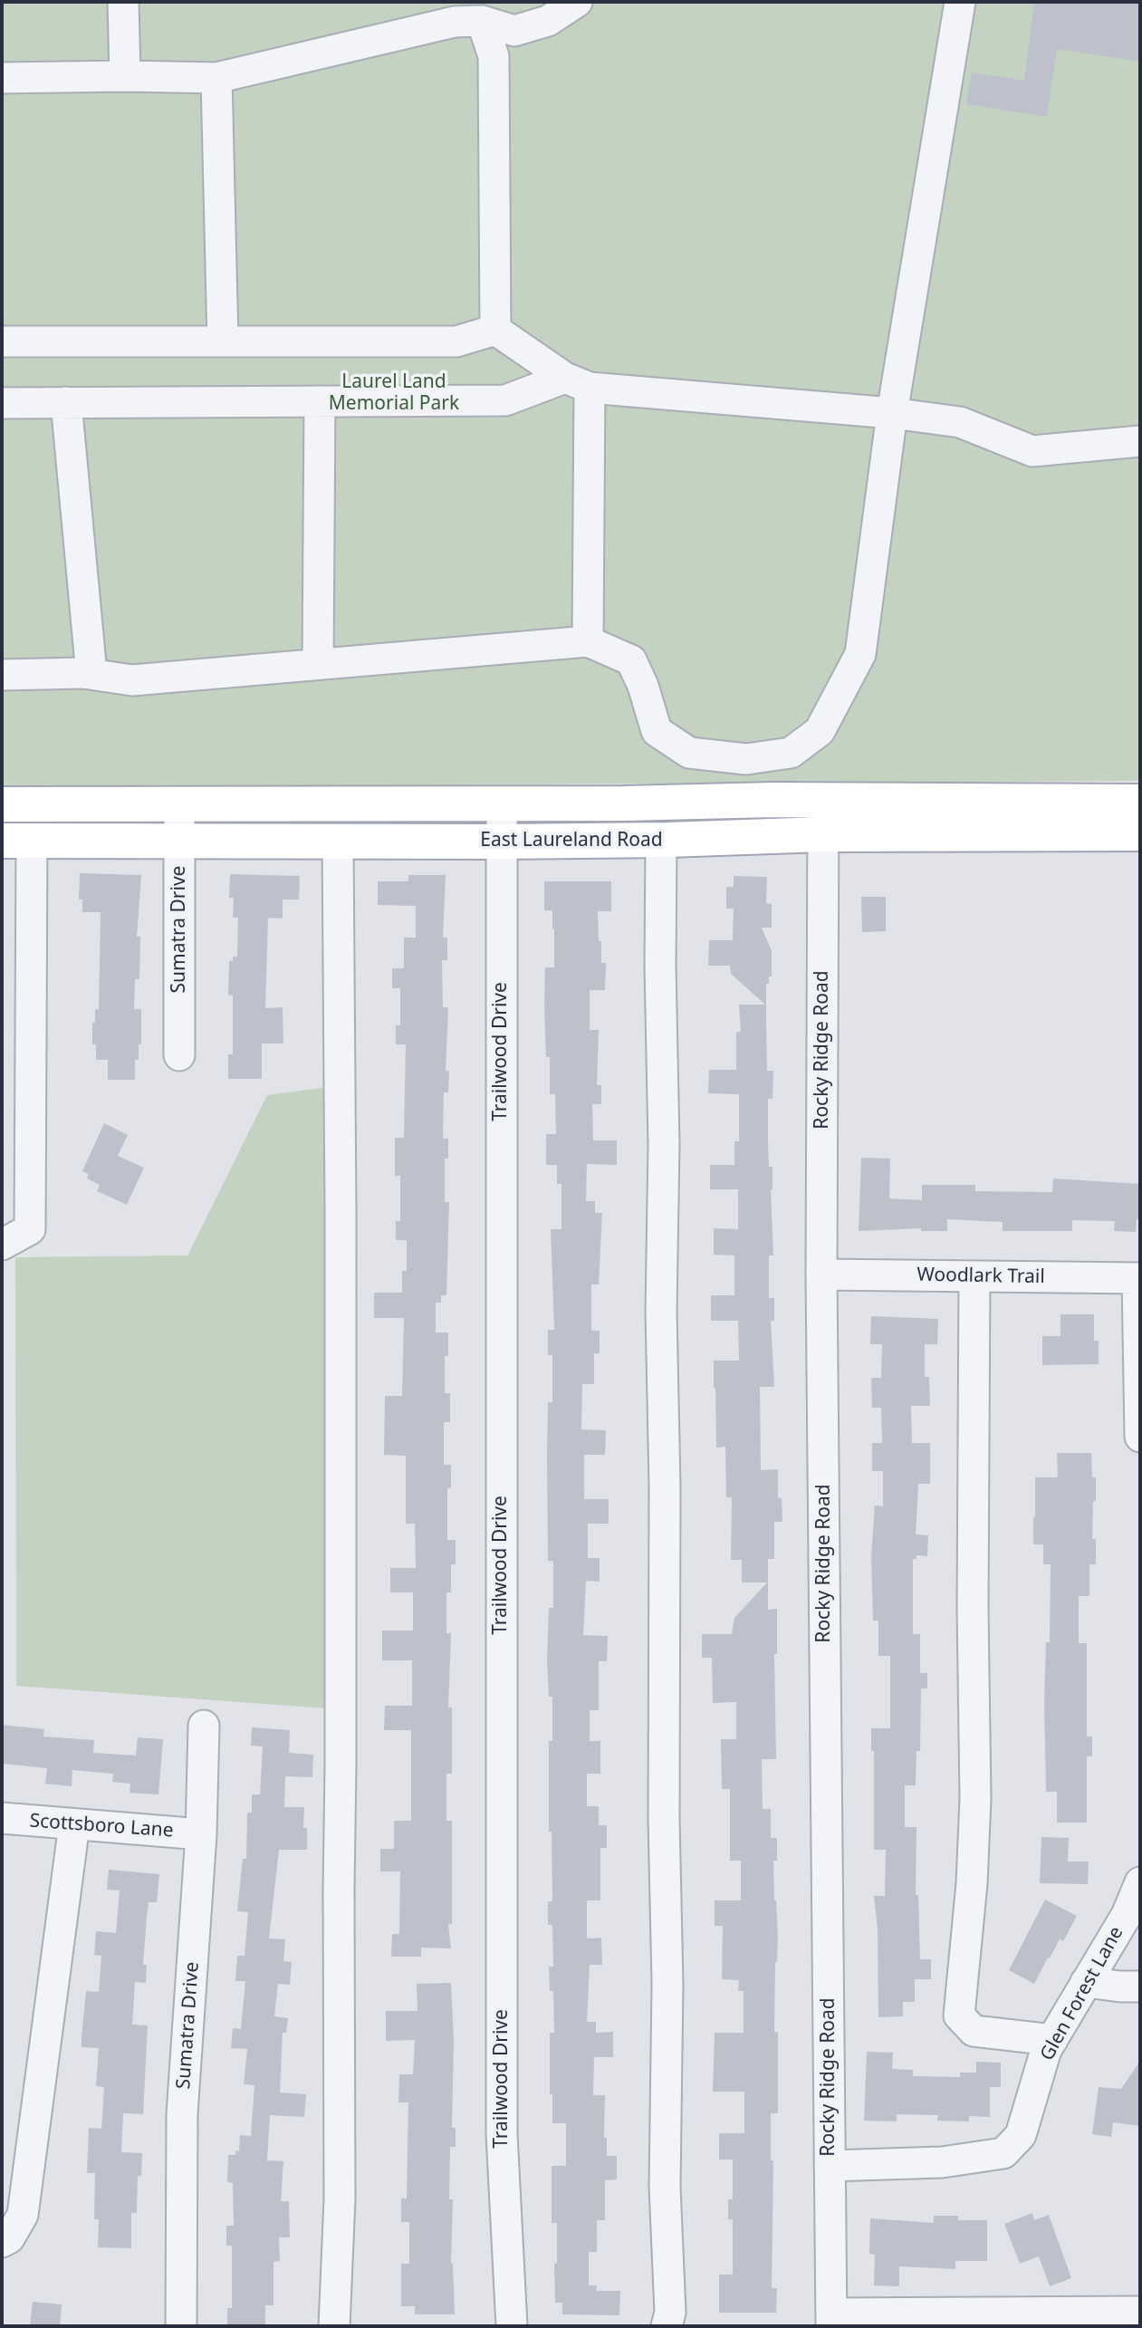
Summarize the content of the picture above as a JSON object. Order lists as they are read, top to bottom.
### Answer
{
  "streets": {
    "main road": ["East Laureland Road"],
    "street": [
      "Sumatra Drive",
      "Rocky Ridge Road",
      "Trailwood Drive",
      "Woodlark Trail",
      "Scottsboro Lane",
      "Glen Forest Lane"
    ]
  },
  "crossings": [
    ["East Laureland Road", "Sumatra Drive"],
    ["East Laureland Road", "Rocky Ridge Road"],
    ["East Laureland Road", "Trailwood Drive"],
    ["Sumatra Drive", "Scottsboro Lane"],
    ["Rocky Ridge Road", "Woodlark Trail"],
    ["Rocky Ridge Road", "Glen Forest Lane"]
  ],
  "parks": ["Laurel Land Memorial Park"]
}
